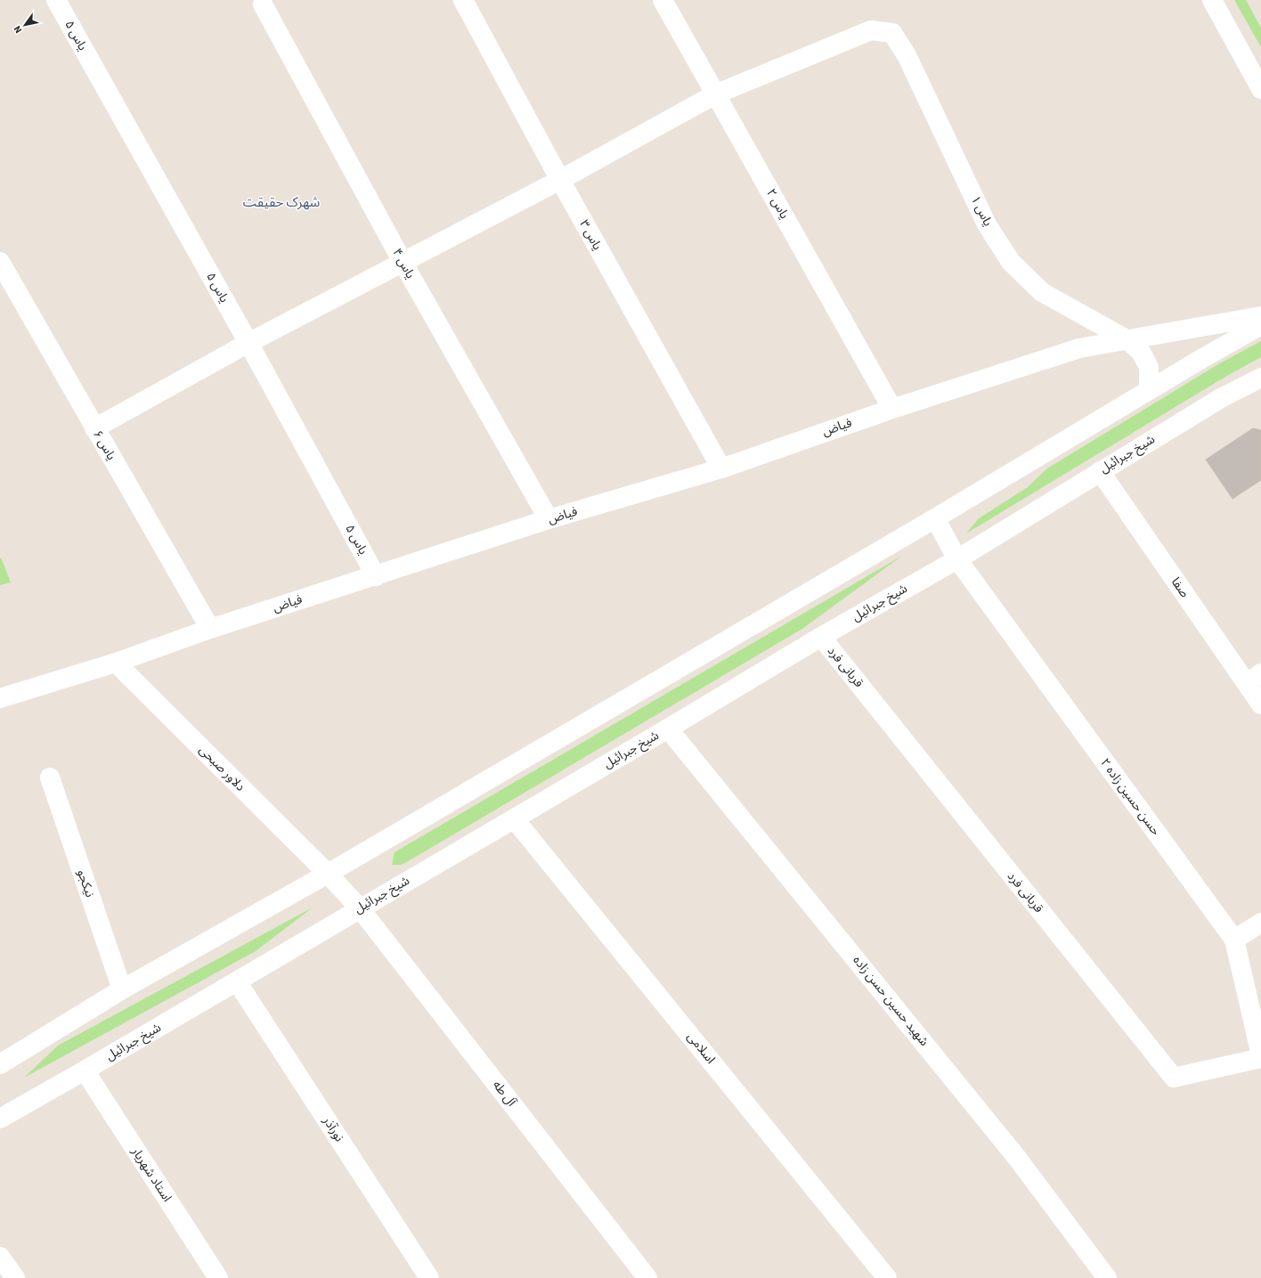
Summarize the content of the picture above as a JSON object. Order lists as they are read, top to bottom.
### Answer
{
  "streets": {
    "street": [
      "یاس ۵",
      "یاس ۲",
      "یاس ۱",
      "یاس ۳",
      "یاس ۴",
      "فیاض",
      "یاس ۶",
      "شیخ جبرائیل",
      "صفا",
      "قربانی فرد",
      "دلاور صبحی",
      "حسن حسین زاده ۲",
      "نیکجو",
      "شهید حسین حسن زاده",
      "اسلامی",
      "آل طه",
      "نورآذر",
      "استاد شهریار"
    ]
  },
  "crossings": [
    ["یاس ۵", "فیاض"],
    ["یاس ۲", "یاس ۱"],
    ["یاس ۲", "فیاض"],
    ["یاس ۱", "فیاض"],
    ["یاس ۳", "فیاض"],
    ["یاس ۴", "فیاض"],
    ["فیاض", "یاس ۶"],
    ["فیاض", "دلاور صبحی"],
    ["شیخ جبرائیل", "صفا"],
    ["شیخ جبرائیل", "قربانی فرد"],
    ["شیخ جبرائیل", "دلاور صبحی"],
    ["شیخ جبرائیل", "حسن حسین زاده ۲"],
    ["شیخ جبرائیل", "شهید حسین حسن زاده"],
    ["شیخ جبرائیل", "اسلامی"],
    ["شیخ جبرائیل", "آل طه"],
    ["شیخ جبرائیل", "نورآذر"],
    ["شیخ جبرائیل", "استاد شهریار"],
    ["قربانی فرد", "حسن حسین زاده ۲"],
    ["دلاور صبحی", "آل طه"]
  ],
  "districts": ["شهرک حقیقت"],
  "north": "bottom left"
}
